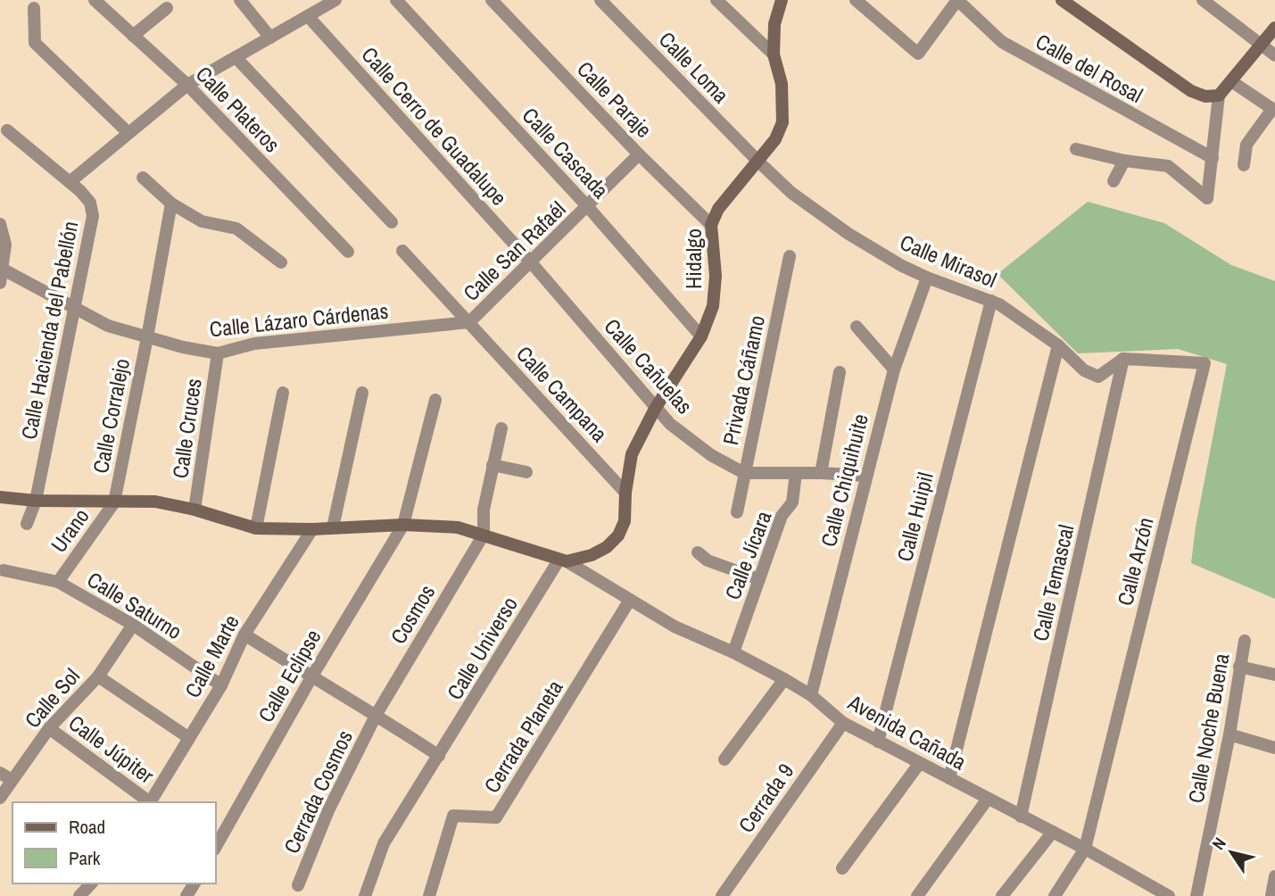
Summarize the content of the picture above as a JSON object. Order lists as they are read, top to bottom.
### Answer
{
  "streets": {
    "street": [
      "Calle Loma",
      "Calle del Rosal",
      "Calle Paraje",
      "Calle Plateros",
      "Calle Cerro de Guadalupe",
      "Calle Cascada",
      "Calle San Rafaél",
      "Hidalgo",
      "Calle Mirasol",
      "Calle Lázaro Cárdenas",
      "Calle Hacienda del Pabellón",
      "Calle Cañuelas",
      "Privada Cáñamo",
      "Calle Campana",
      "Calle Corralejo",
      "Calle Cruces",
      "Calle Chiquihuite",
      "Calle Huipil",
      "Urano",
      "Calle Jícara",
      "Calle Arzón",
      "Calle Temascal",
      "Calle Saturno",
      "Cosmos",
      "Calle Universo",
      "Calle Marte",
      "Calle Eclipse",
      "Calle Sol",
      "Calle Noche Buena",
      "Avenida Cañada",
      "Cerrada Planeta",
      "Calle Júpiter",
      "Cerrada Cosmos",
      "Cerrada 9"
    ]
  },
  "crossings": [
    ["Calle Loma", "Hidalgo"],
    ["Calle Loma", "Calle Mirasol"],
    ["Calle Paraje", "Calle San Rafaél"],
    ["Calle Paraje", "Hidalgo"],
    ["Calle Cerro de Guadalupe", "Calle San Rafaél"],
    ["Calle Cerro de Guadalupe", "Calle Cañuelas"],
    ["Calle Cascada", "Calle San Rafaél"],
    ["Calle Cascada", "Hidalgo"],
    ["Calle San Rafaél", "Calle Lázaro Cárdenas"],
    ["Calle San Rafaél", "Calle Cañuelas"],
    ["Calle San Rafaél", "Calle Campana"],
    ["Hidalgo", "Calle Mirasol"],
    ["Hidalgo", "Calle Cañuelas"],
    ["Hidalgo", "Calle Campana"],
    ["Hidalgo", "Calle Universo"],
    ["Hidalgo", "Avenida Cañada"],
    ["Calle Mirasol", "Calle Chiquihuite"],
    ["Calle Mirasol", "Calle Huipil"],
    ["Calle Mirasol", "Calle Arzón"],
    ["Calle Mirasol", "Calle Temascal"],
    ["Calle Lázaro Cárdenas", "Calle Hacienda del Pabellón"],
    ["Calle Lázaro Cárdenas", "Calle Campana"],
    ["Calle Lázaro Cárdenas", "Calle Corralejo"],
    ["Calle Lázaro Cárdenas", "Calle Cruces"],
    ["Calle Cañuelas", "Privada Cáñamo"],
    ["Calle Cañuelas", "Calle Chiquihuite"],
    ["Calle Cañuelas", "Calle Jícara"],
    ["Calle Corralejo", "Urano"],
    ["Calle Chiquihuite", "Avenida Cañada"],
    ["Calle Huipil", "Avenida Cañada"],
    ["Urano", "Calle Saturno"],
    ["Calle Jícara", "Avenida Cañada"],
    ["Calle Arzón", "Calle Temascal"],
    ["Calle Arzón", "Avenida Cañada"],
    ["Calle Temascal", "Avenida Cañada"],
    ["Calle Saturno", "Calle Marte"],
    ["Calle Saturno", "Calle Sol"],
    ["Cosmos", "Cerrada Cosmos"],
    ["Calle Universo", "Avenida Cañada"],
    ["Calle Sol", "Calle Júpiter"],
    ["Avenida Cañada", "Cerrada Planeta"],
    ["Avenida Cañada", "Cerrada 9"]
  ],
  "legend": ["Road", "Park"],
  "north": "top left"
}
